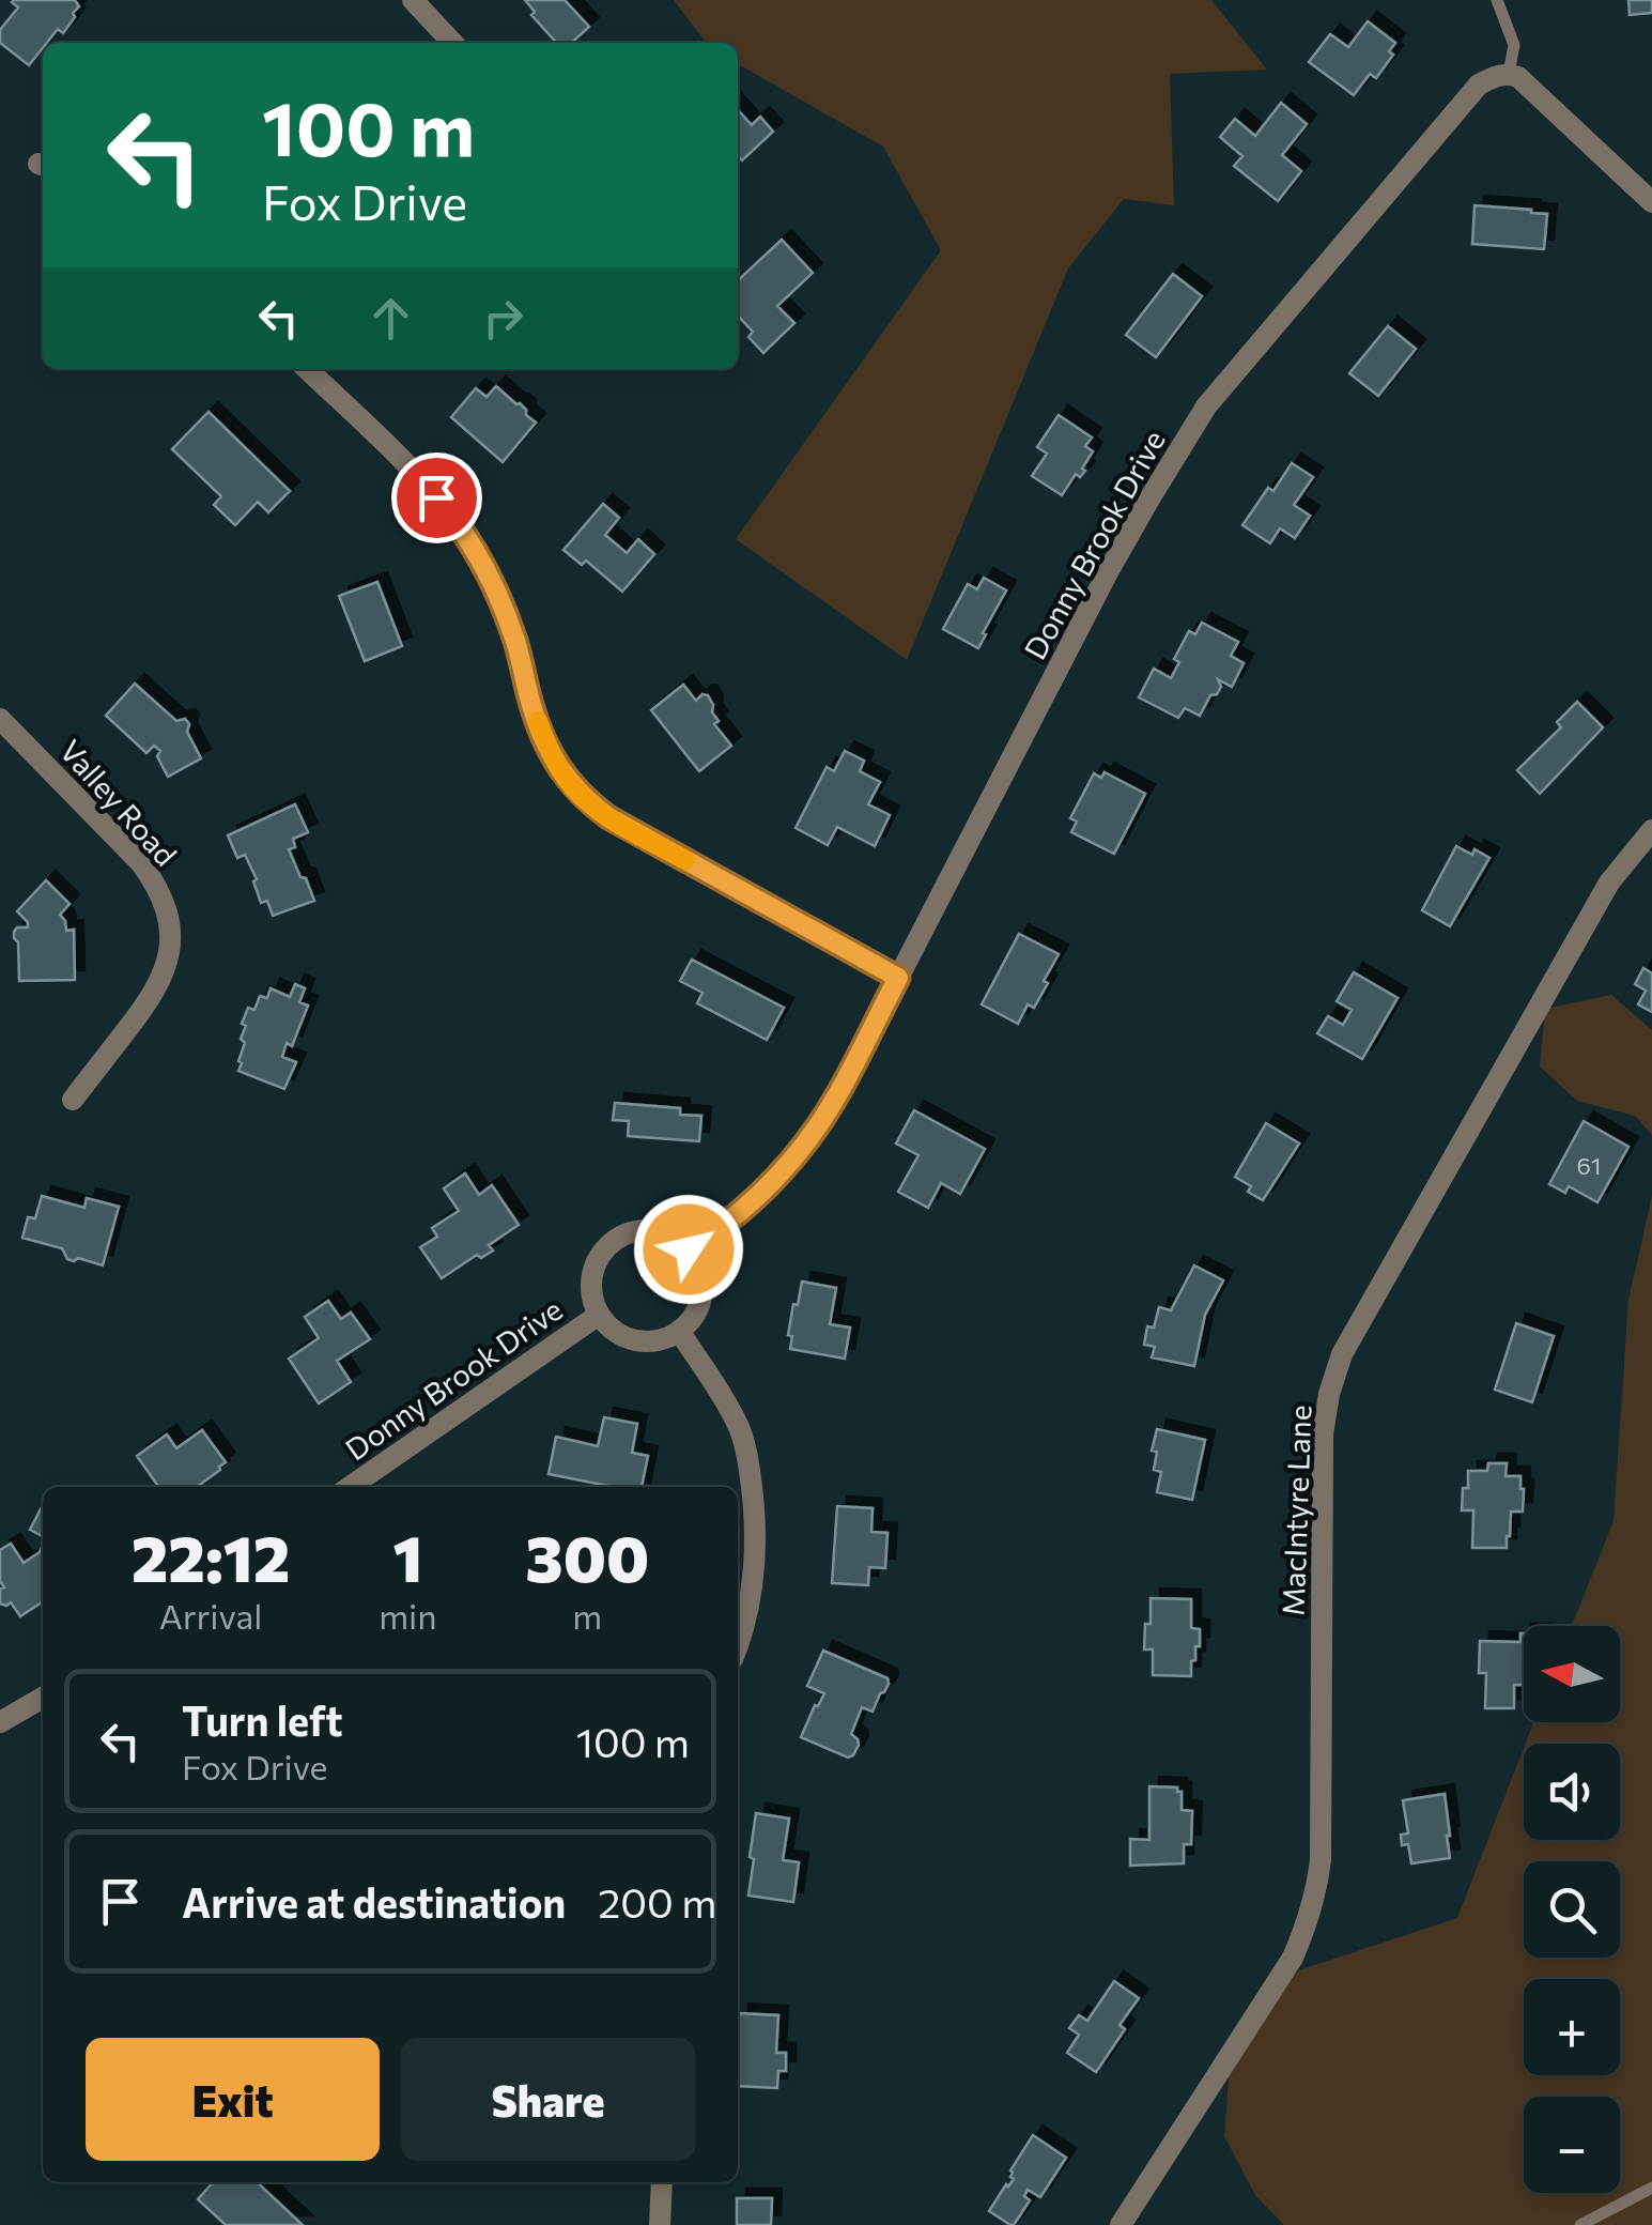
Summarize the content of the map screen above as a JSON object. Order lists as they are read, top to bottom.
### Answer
{
  "streets": {
    "street": ["Donny Brook Drive", "Valley Road", "MacIntyre Lane"]
  },
  "house_numbers": ["61"],
  "north": "left",
  "page": {
    "turn": ["100 m", "Fox Drive"],
    "eta": [
      "22:12",
      "Arrival",
      "1",
      "min",
      "300",
      "m"
    ],
    "map_buttons": ["+", "−"],
    "list": [
      {
        "name": "Turn left",
        "note": "Fox Drive",
        "value": "100 m"
      },
      {
        "name": "Arrive at destination",
        "value": "200 m"
      }
    ],
    "buttons": ["Exit", "Share"]
  }
}
